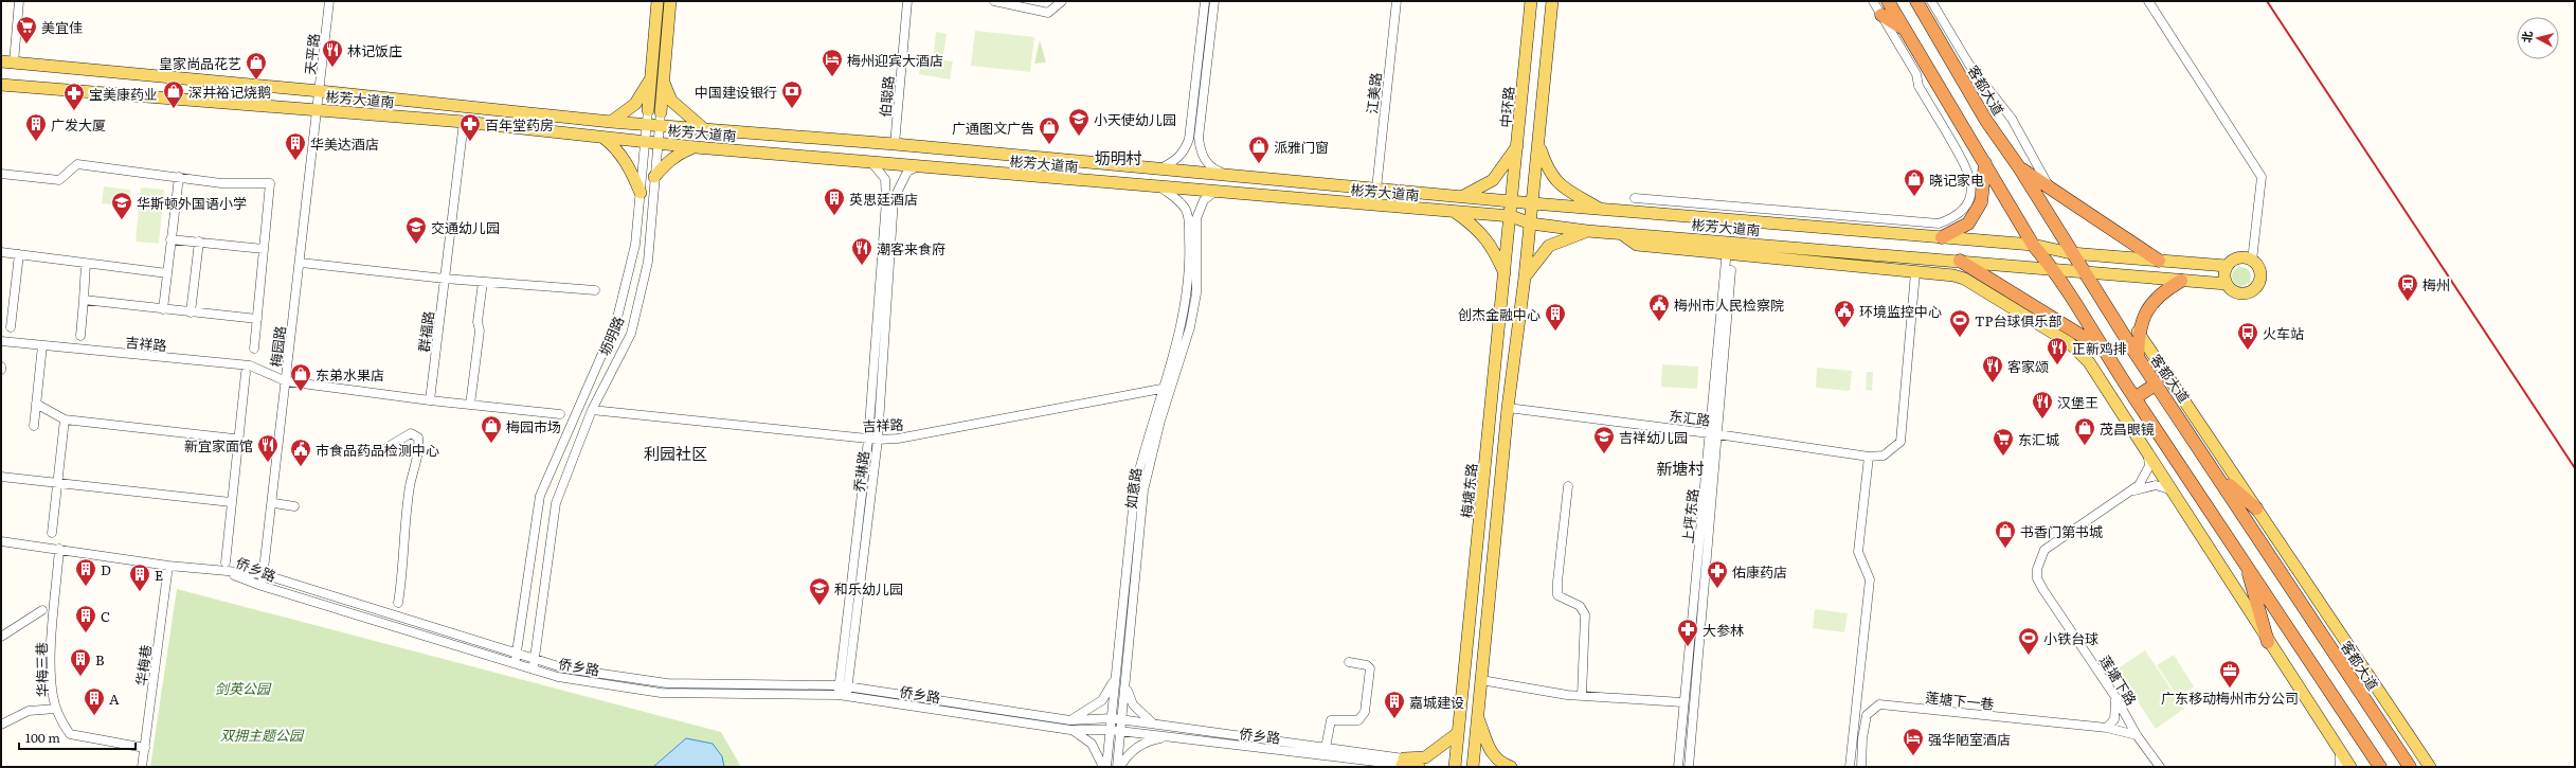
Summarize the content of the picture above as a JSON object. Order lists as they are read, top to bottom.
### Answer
{
  "streets": {
    "highway": ["客都大道"],
    "main road": [
      "彬芳大道南",
      "中环路",
      "坜明路",
      "梅塘东路"
    ],
    "street": [
      "天平路",
      "江美路",
      "伯聪路",
      "群福路",
      "吉祥路",
      "梅园路",
      "东汇路",
      "乔琳路",
      "如意路",
      "上坪东路",
      "侨乡路",
      "华梅巷",
      "华梅三巷",
      "莲塘下路",
      "莲塘下一巷"
    ]
  },
  "crossings": [
    ["天平路", "彬芳大道南"],
    ["天平路", "梅园路"],
    ["客都大道", "彬芳大道南"],
    ["江美路", "彬芳大道南"],
    ["伯聪路", "彬芳大道南"],
    ["彬芳大道南", "中环路"],
    ["彬芳大道南", "群福路"],
    ["彬芳大道南", "坜明路"],
    ["彬芳大道南", "梅园路"],
    ["彬芳大道南", "梅塘东路"],
    ["彬芳大道南", "上坪东路"],
    ["中环路", "梅塘东路"],
    ["坜明路", "吉祥路"],
    ["坜明路", "侨乡路"],
    ["吉祥路", "梅园路"],
    ["吉祥路", "乔琳路"],
    ["吉祥路", "如意路"],
    ["梅园路", "侨乡路"],
    ["东汇路", "上坪东路"],
    ["乔琳路", "侨乡路"],
    ["如意路", "侨乡路"],
    ["华梅巷", "华梅三巷"],
    ["莲塘下路", "莲塘下一巷"]
  ],
  "districts": ["坜明村", "利园社区", "新塘村"],
  "parks": ["剑英公园", "双拥主题公园"],
  "places": {
    "supermarket": ["美宜佳", "东汇城"],
    "restaurant": [
      "林记饭庄",
      "潮客来食府",
      "正新鸡排",
      "客家颂",
      "汉堡王",
      "新宜家面馆"
    ],
    "hotel": ["梅州迎宾大酒店", "强华陋室酒店"],
    "shop": [
      "皇家尚品花艺",
      "深井裕记烧鹅",
      "广通图文广告",
      "派雅门窗",
      "晓记家电",
      "东弟水果店",
      "梅园市场",
      "茂昌眼镜",
      "书香门第书城"
    ],
    "bank": ["中国建设银行"],
    "pharmacy": [
      "宝美康药业",
      "百年堂药房",
      "佑康药店",
      "大参林"
    ],
    "school or university": [
      "小天使幼儿园",
      "华斯顿外国语小学",
      "交通幼儿园",
      "吉祥幼儿园",
      "和乐幼儿园"
    ],
    "building": [
      "广发大厦",
      "华美达酒店",
      "英思廷酒店",
      "创杰金融中心",
      "D",
      "E",
      "C",
      "B",
      "A",
      "嘉城建设"
    ],
    "station": ["梅州"],
    "public building": ["梅州市人民检察院", "环境监控中心", "市食品药品检测中心"],
    "sports": ["TP台球俱乐部", "小铁台球"],
    "bus stop": ["火车站"],
    "office": ["广东移动梅州市分公司"]
  },
  "scale_bar": "100 m",
  "north": "left"
}
